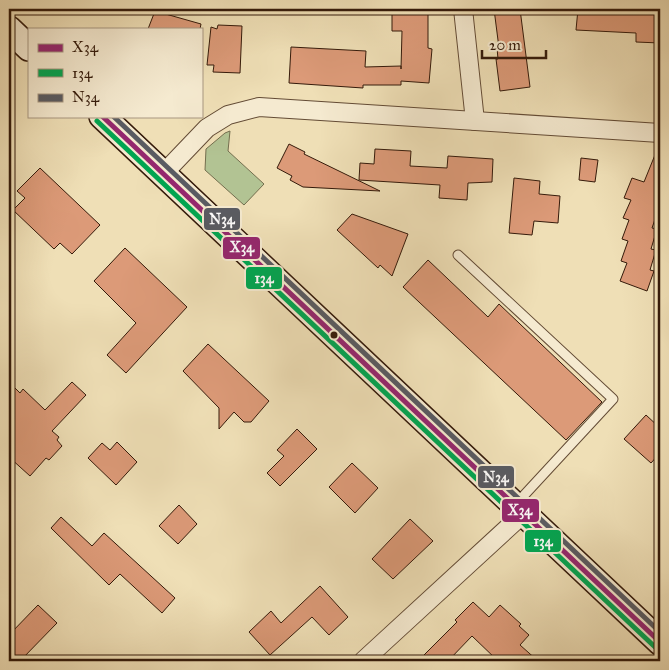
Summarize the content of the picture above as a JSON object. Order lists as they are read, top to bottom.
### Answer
{
  "lines": ["transit line X34", "transit line N34", "transit line 134"],
  "legend": ["X34", "134", "N34"],
  "scale_bar": "20 m"
}
